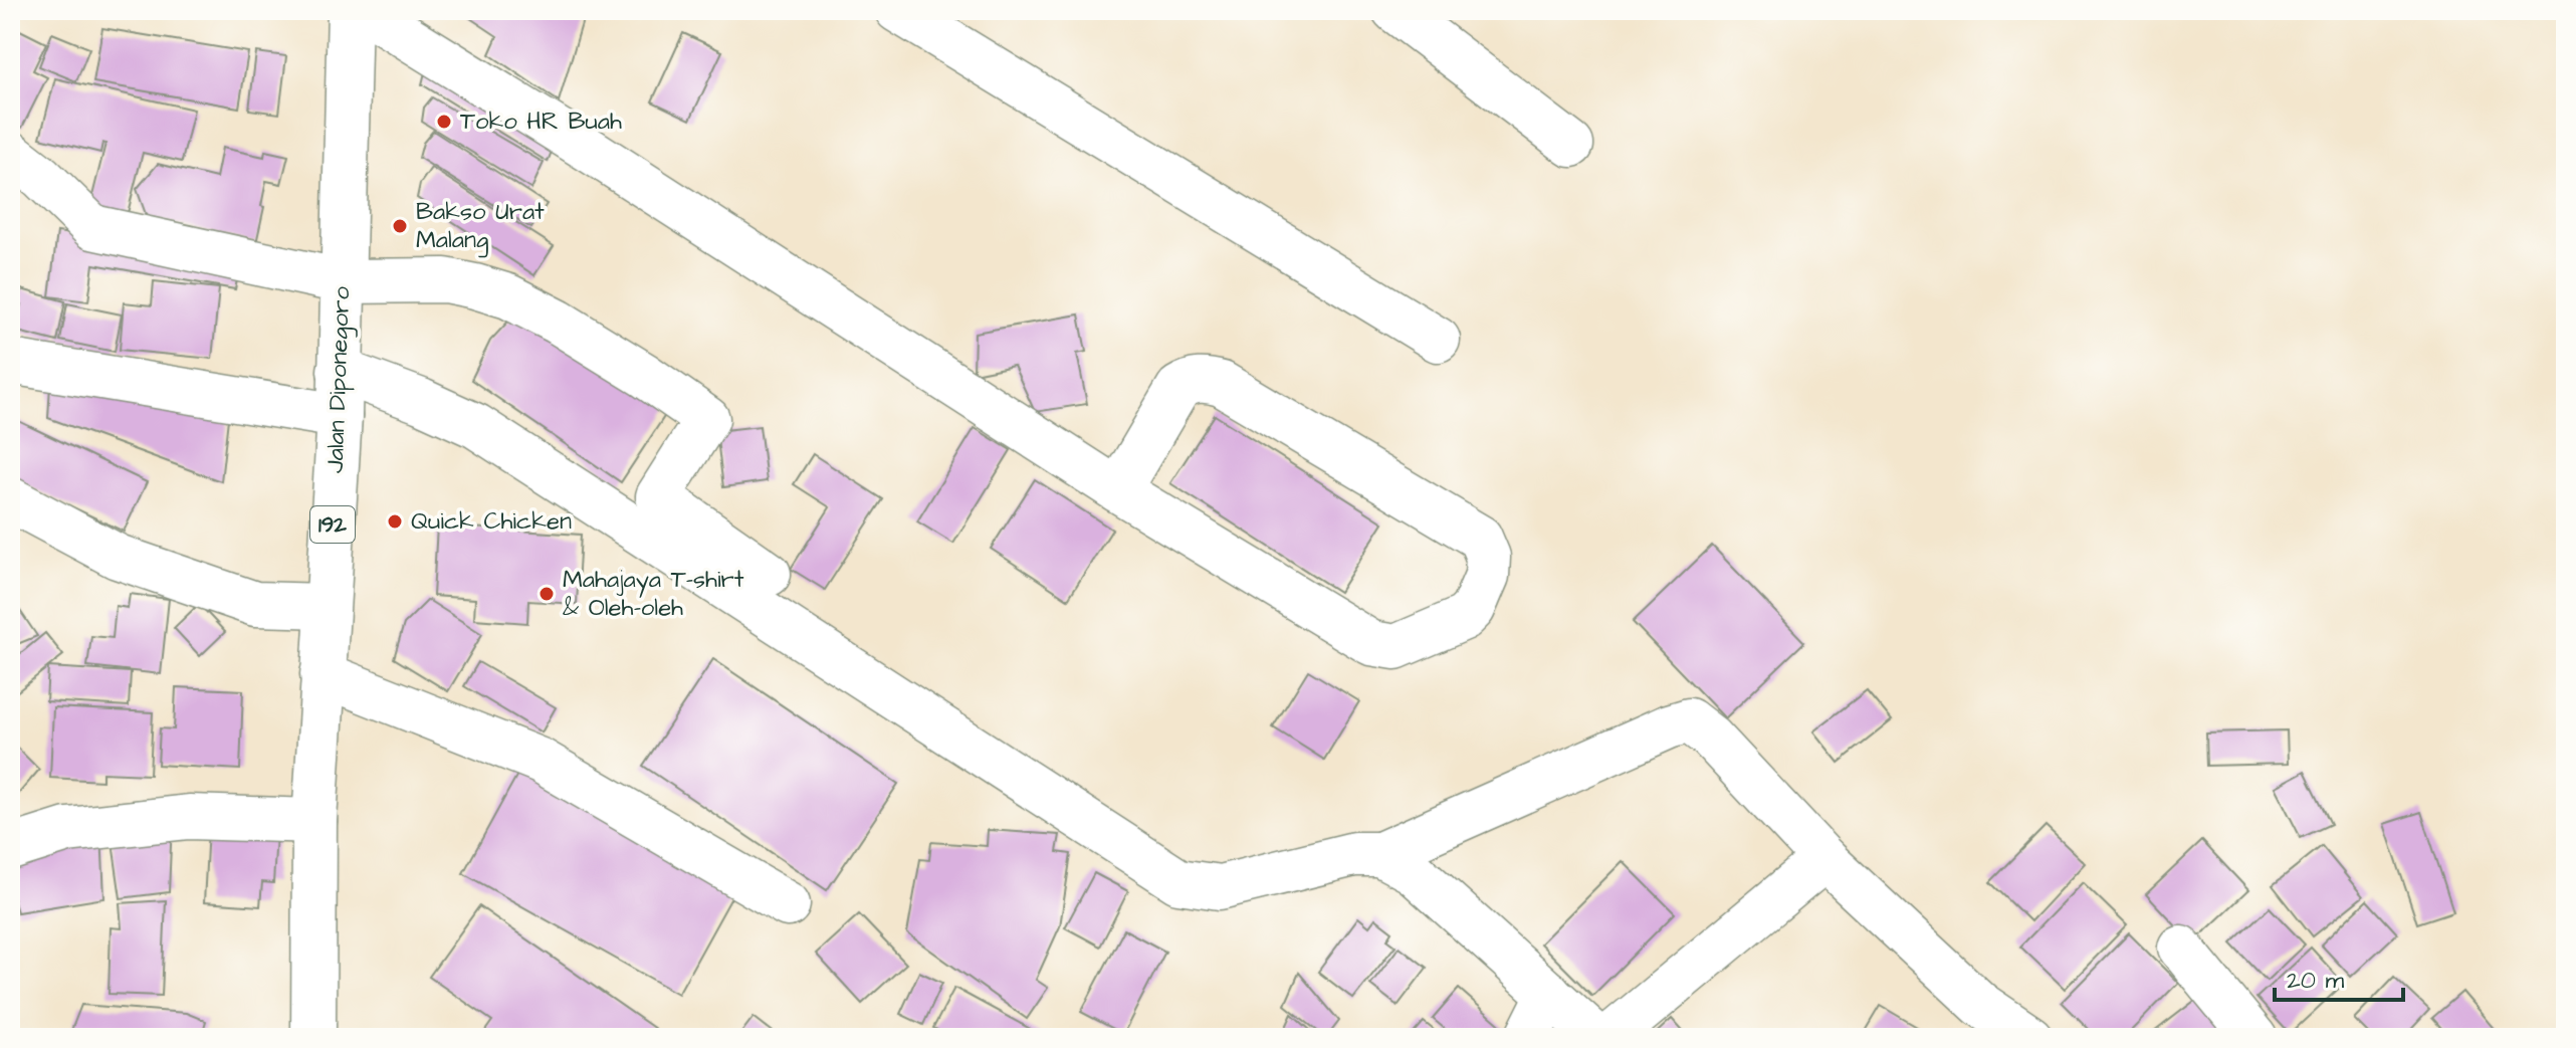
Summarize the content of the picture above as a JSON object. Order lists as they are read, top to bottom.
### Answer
{
  "streets": {
    "street": ["Jalan Diponegoro", "192"]
  },
  "places": [
    "Toko HR Buah",
    "Bakso Urat Malang",
    "Quick Chicken",
    "Mahajaya T-shirt & Oleh-oleh"
  ],
  "scale_bar": "20 m"
}
